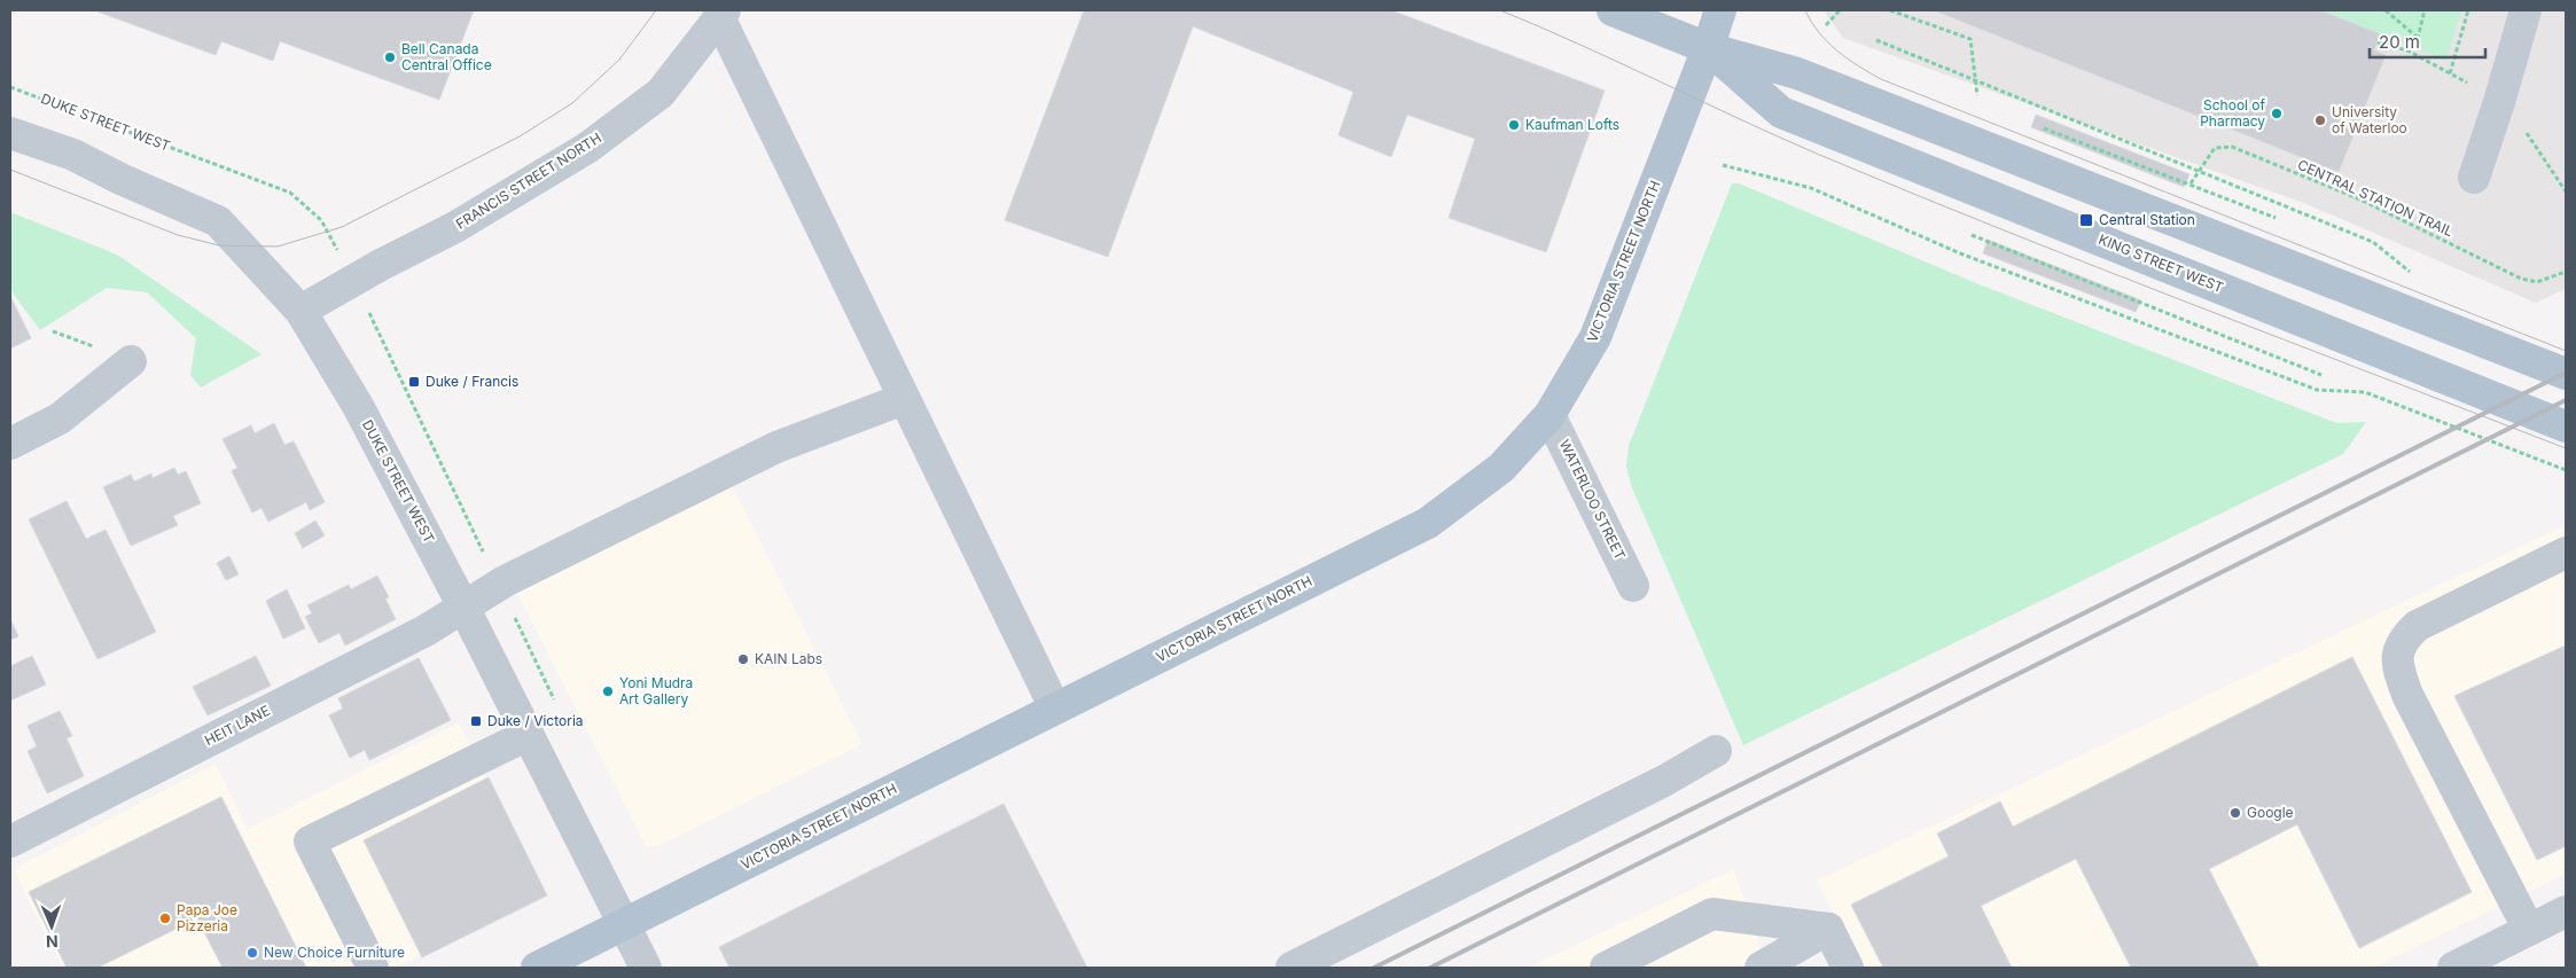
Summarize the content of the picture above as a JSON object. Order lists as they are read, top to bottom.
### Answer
{
  "streets": {
    "main road": ["VICTORIA STREET NORTH", "KING STREET WEST"],
    "street": [
      "DUKE STREET WEST",
      "FRANCIS STREET NORTH",
      "WATERLOO STREET",
      "HEIT LANE"
    ],
    "path": ["CENTRAL STATION TRAIL"]
  },
  "crossings": [
    ["DUKE STREET WEST", "FRANCIS STREET NORTH"],
    ["DUKE STREET WEST", "VICTORIA STREET NORTH"],
    ["DUKE STREET WEST", "HEIT LANE"],
    ["VICTORIA STREET NORTH", "KING STREET WEST"],
    ["VICTORIA STREET NORTH", "WATERLOO STREET"]
  ],
  "places": {
    "other": [
      "Bell Canada Central Office",
      "School of Pharmacy",
      "University of Waterloo",
      "Kaufman Lofts",
      "KAIN Labs",
      "Yoni Mudra Art Gallery",
      "Google",
      "Papa Joe Pizzeria",
      "New Choice Furniture"
    ],
    "transit": ["Central Station", "Duke / Francis", "Duke / Victoria"]
  },
  "scale_bar": "20 m",
  "north": "bottom"
}
